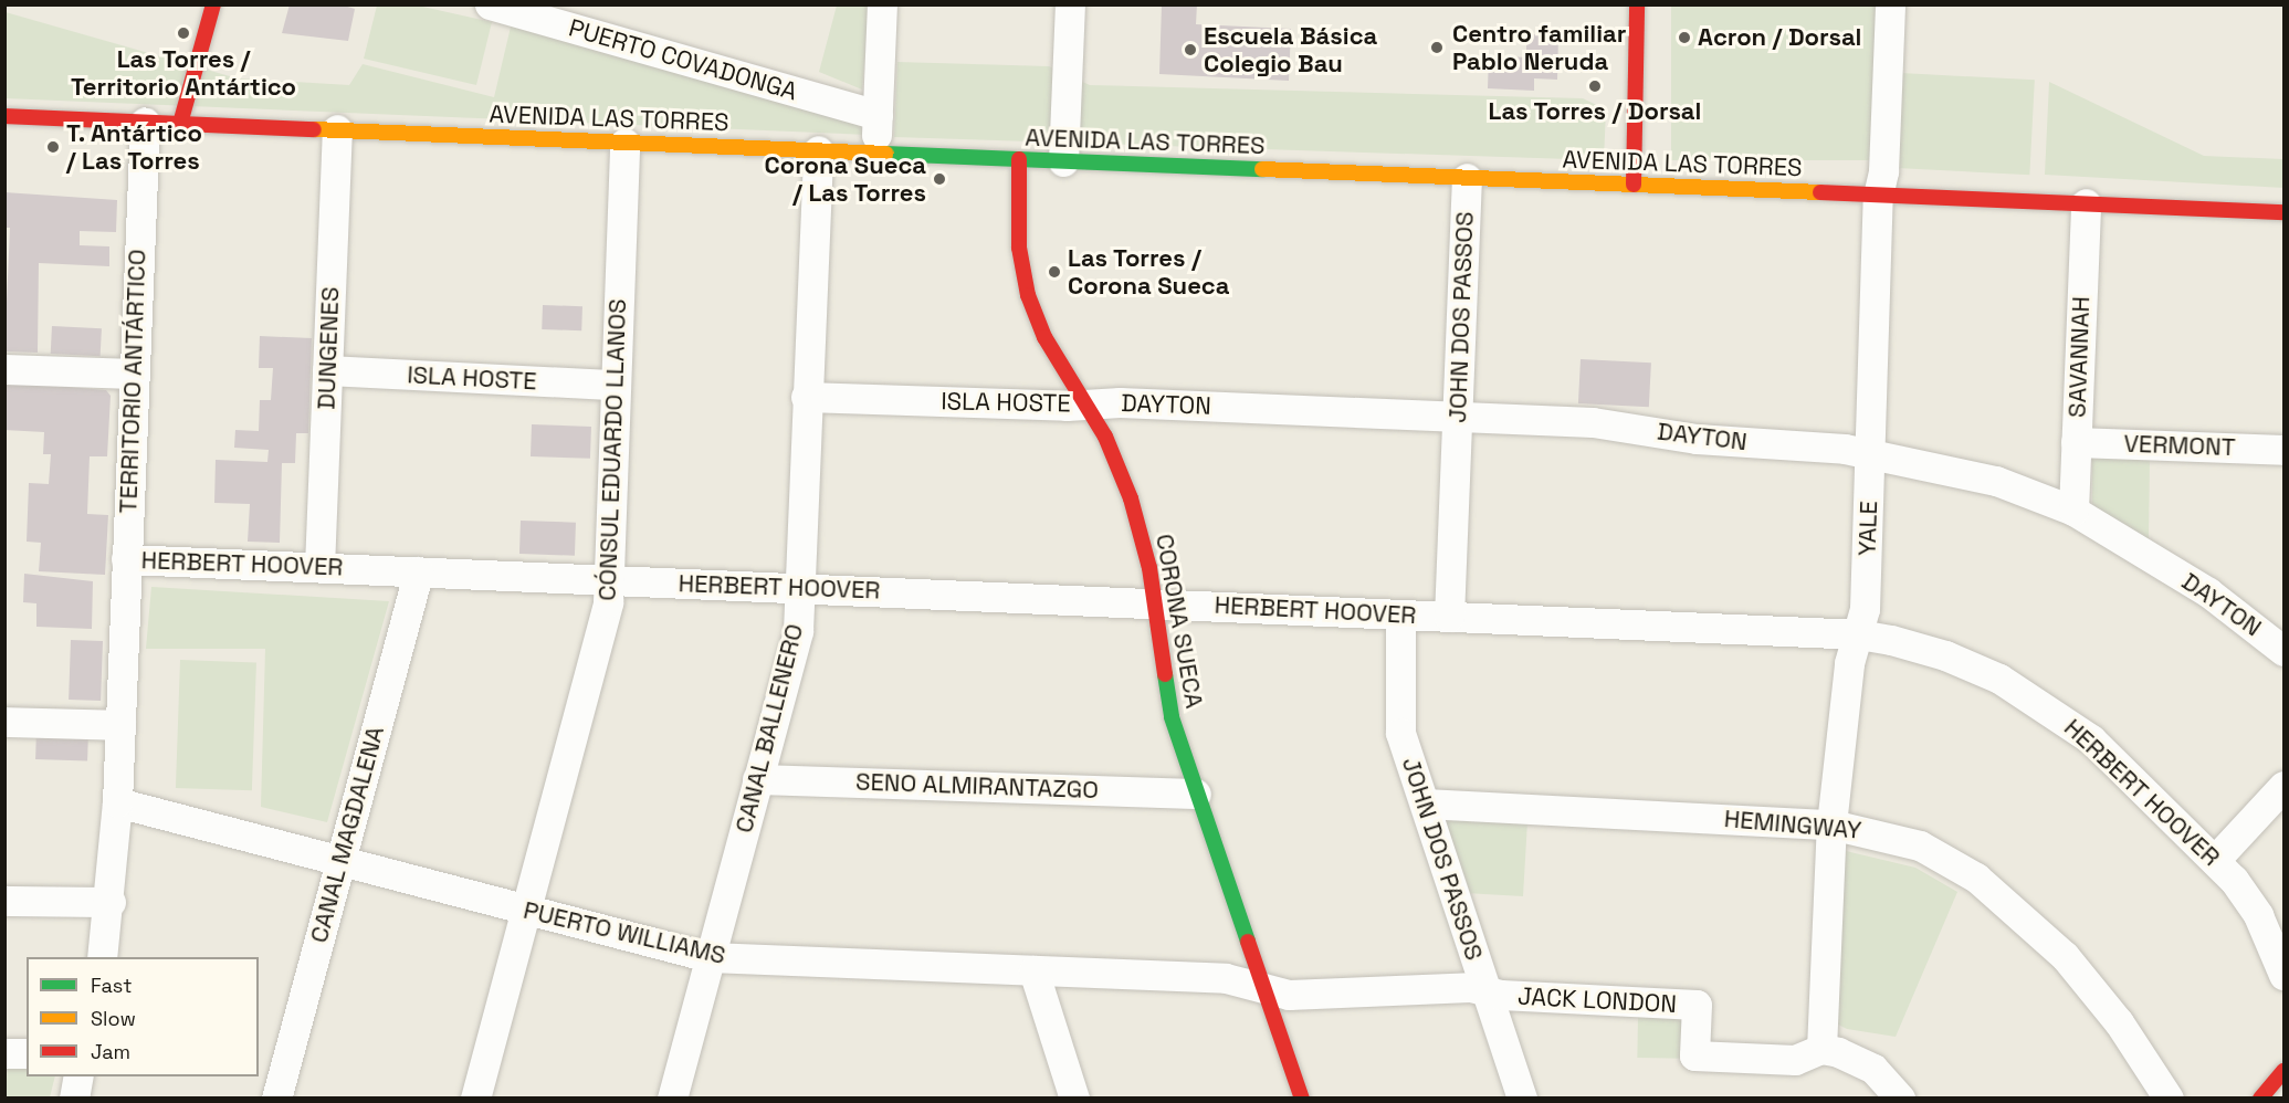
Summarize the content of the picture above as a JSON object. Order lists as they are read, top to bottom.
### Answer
{
  "streets": {
    "main road": ["AVENIDA LAS TORRES", "CORONA SUECA"],
    "street": [
      "PUERTO COVADONGA",
      "JOHN DOS PASSOS",
      "DUNGENES",
      "SAVANNAH",
      "ISLA HOSTE",
      "TERRITORIO ANTÁRTICO",
      "DAYTON",
      "VERMONT",
      "CÓNSUL EDUARDO LLANOS",
      "YALE",
      "HERBERT HOOVER",
      "CANAL BALLENERO",
      "SENO ALMIRANTAZGO",
      "HEMINGWAY",
      "CANAL MAGDALENA",
      "PUERTO WILLIAMS",
      "JACK LONDON"
    ]
  },
  "crossings": [
    ["AVENIDA LAS TORRES", "JOHN DOS PASSOS"],
    ["AVENIDA LAS TORRES", "DUNGENES"],
    ["AVENIDA LAS TORRES", "SAVANNAH"],
    ["AVENIDA LAS TORRES", "TERRITORIO ANTÁRTICO"],
    ["AVENIDA LAS TORRES", "CÓNSUL EDUARDO LLANOS"],
    ["AVENIDA LAS TORRES", "YALE"],
    ["AVENIDA LAS TORRES", "CORONA SUECA"],
    ["AVENIDA LAS TORRES", "CANAL BALLENERO"],
    ["JOHN DOS PASSOS", "DAYTON"],
    ["JOHN DOS PASSOS", "HERBERT HOOVER"],
    ["JOHN DOS PASSOS", "HEMINGWAY"],
    ["JOHN DOS PASSOS", "JACK LONDON"],
    ["DUNGENES", "ISLA HOSTE"],
    ["DUNGENES", "HERBERT HOOVER"],
    ["SAVANNAH", "DAYTON"],
    ["SAVANNAH", "VERMONT"],
    ["ISLA HOSTE", "DAYTON"],
    ["ISLA HOSTE", "CÓNSUL EDUARDO LLANOS"],
    ["ISLA HOSTE", "CORONA SUECA"],
    ["ISLA HOSTE", "CANAL BALLENERO"],
    ["TERRITORIO ANTÁRTICO", "HERBERT HOOVER"],
    ["TERRITORIO ANTÁRTICO", "PUERTO WILLIAMS"],
    ["DAYTON", "YALE"],
    ["DAYTON", "CORONA SUECA"],
    ["CÓNSUL EDUARDO LLANOS", "HERBERT HOOVER"],
    ["CÓNSUL EDUARDO LLANOS", "PUERTO WILLIAMS"],
    ["YALE", "HERBERT HOOVER"],
    ["YALE", "HEMINGWAY"],
    ["YALE", "JACK LONDON"],
    ["HERBERT HOOVER", "CORONA SUECA"],
    ["HERBERT HOOVER", "CANAL BALLENERO"],
    ["HERBERT HOOVER", "CANAL MAGDALENA"],
    ["CORONA SUECA", "SENO ALMIRANTAZGO"],
    ["CORONA SUECA", "PUERTO WILLIAMS"],
    ["CORONA SUECA", "JACK LONDON"],
    ["CANAL BALLENERO", "SENO ALMIRANTAZGO"],
    ["CANAL BALLENERO", "PUERTO WILLIAMS"],
    ["CANAL MAGDALENA", "PUERTO WILLIAMS"],
    ["PUERTO WILLIAMS", "JACK LONDON"]
  ],
  "places": [
    "Las Torres / Territorio Antártico",
    "Acron / Dorsal",
    "Centro familiar Pablo Neruda",
    "Escuela Básica Colegio Bau",
    "Las Torres / Dorsal",
    "T. Antártico / Las Torres",
    "Corona Sueca / Las Torres",
    "Las Torres / Corona Sueca"
  ],
  "legend": ["Fast", "Slow", "Jam"]
}
